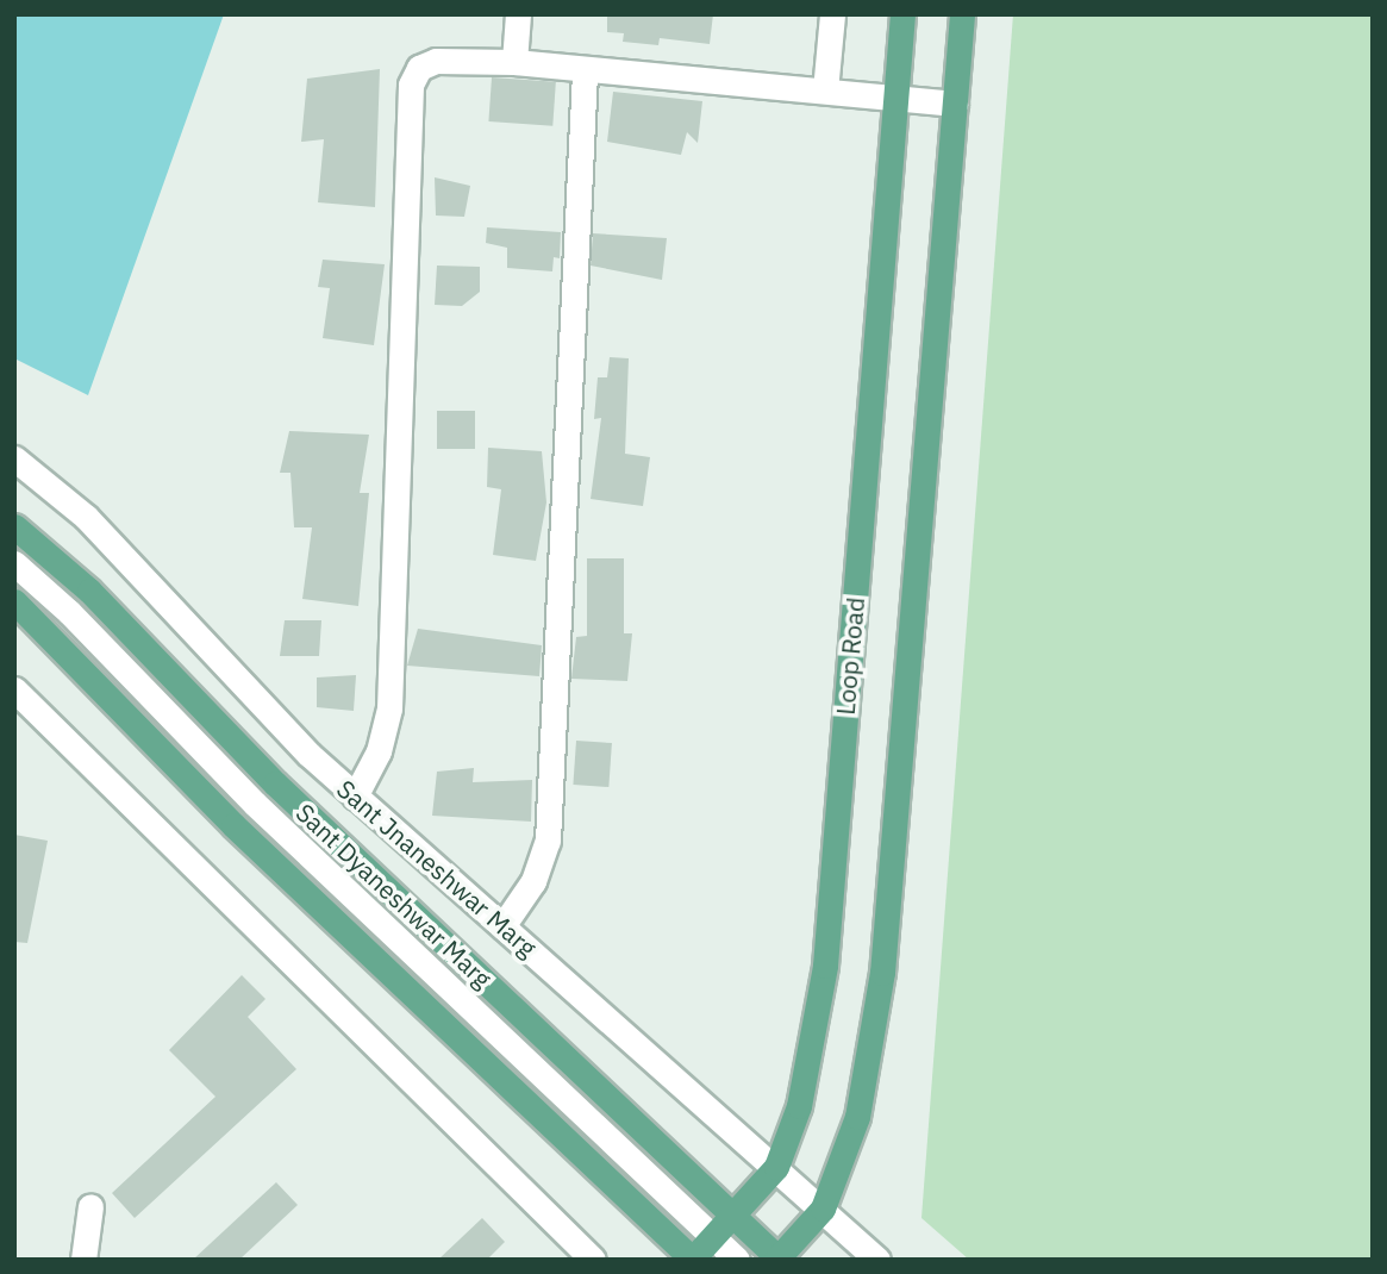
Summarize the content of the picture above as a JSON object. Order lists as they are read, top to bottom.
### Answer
{
  "streets": {
    "main road": ["Loop Road", "Sant Dyaneshwar Marg"],
    "street": ["Sant Jnaneshwar Marg"]
  },
  "crossings": [
    ["Loop Road", "Sant Jnaneshwar Marg"],
    ["Loop Road", "Sant Dyaneshwar Marg"]
  ]
}
